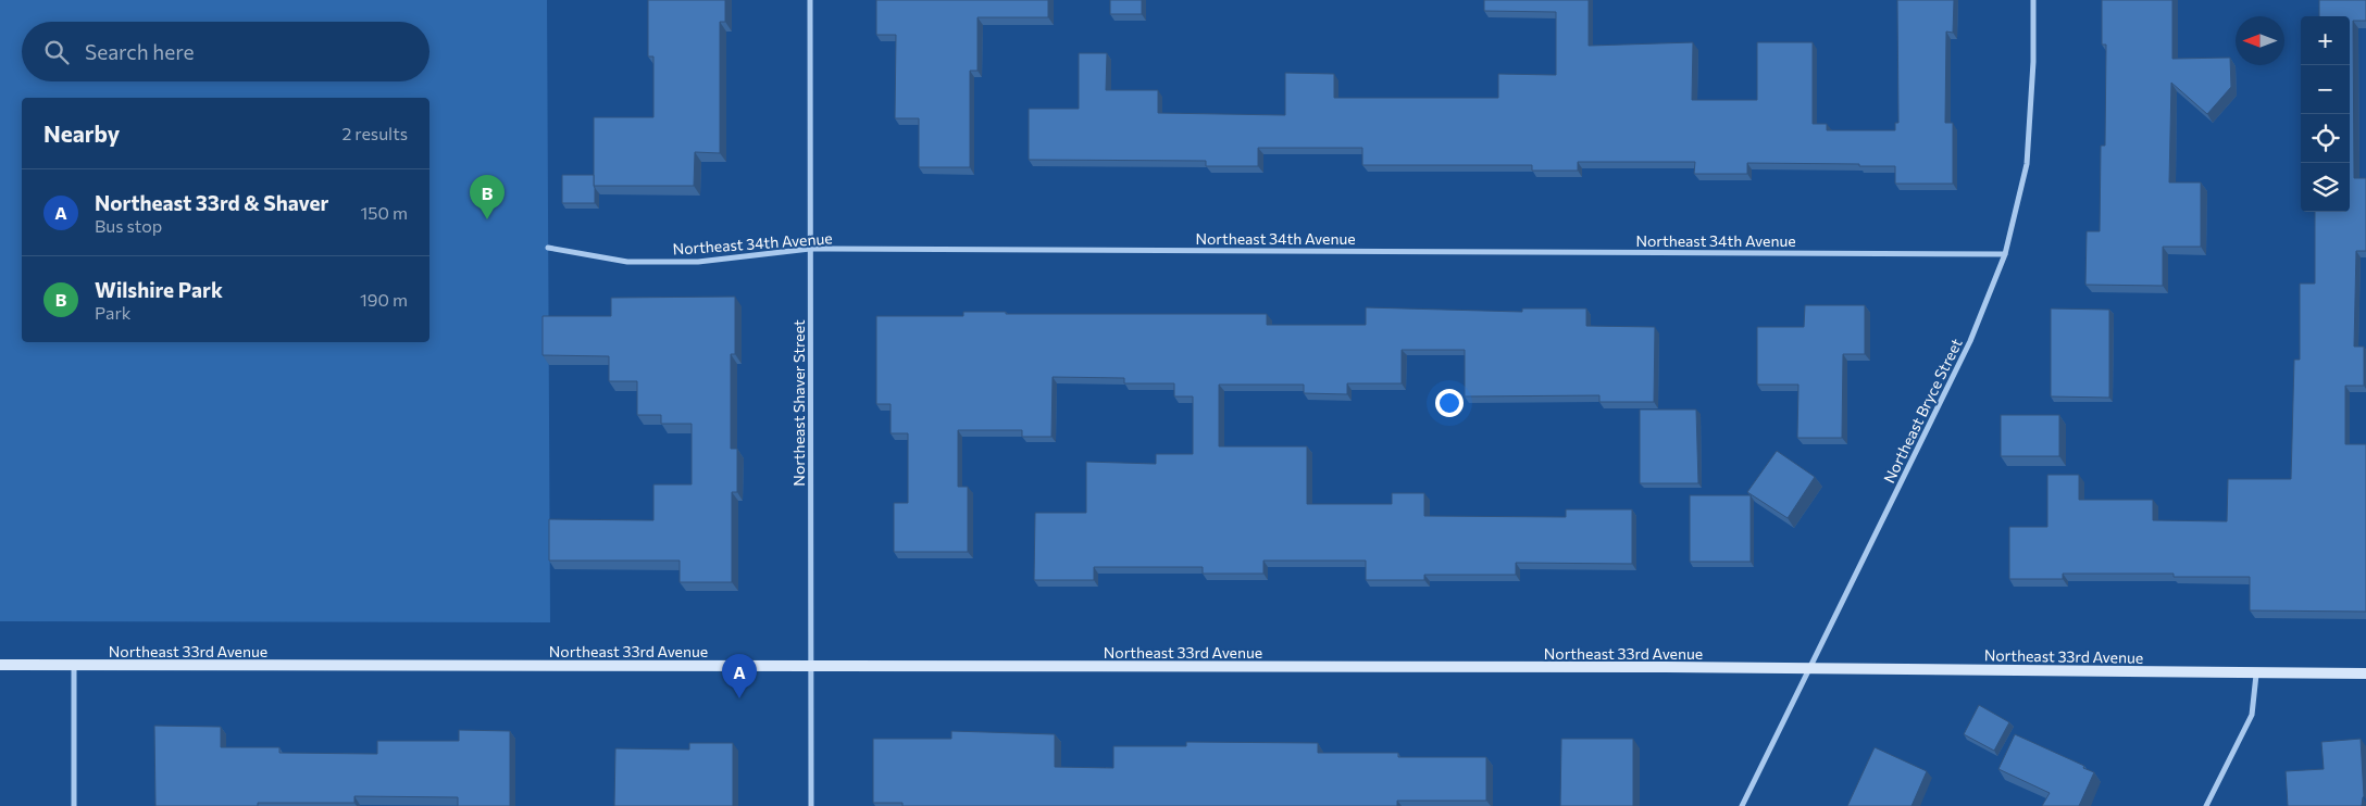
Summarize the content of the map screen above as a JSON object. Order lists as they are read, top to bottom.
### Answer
{
  "streets": {
    "main road": ["Northeast 33rd Avenue"],
    "street": ["Northeast 34th Avenue", "Northeast Shaver Street", "Northeast Bryce Street"]
  },
  "crossings": [
    ["Northeast 34th Avenue", "Northeast Shaver Street"],
    ["Northeast 34th Avenue", "Northeast Bryce Street"],
    ["Northeast Shaver Street", "Northeast 33rd Avenue"],
    ["Northeast Bryce Street", "Northeast 33rd Avenue"]
  ],
  "north": "left",
  "page": {
    "map_buttons": ["+", "−"],
    "search": "Search here",
    "heading": ["Nearby", "2 results"],
    "list": [
      {
        "mark": "A",
        "name": "Northeast 33rd & Shaver",
        "note": "Bus stop",
        "value": "150 m"
      },
      {
        "mark": "B",
        "name": "Wilshire Park",
        "note": "Park",
        "value": "190 m"
      }
    ],
    "pins": ["B", "A"]
  }
}
